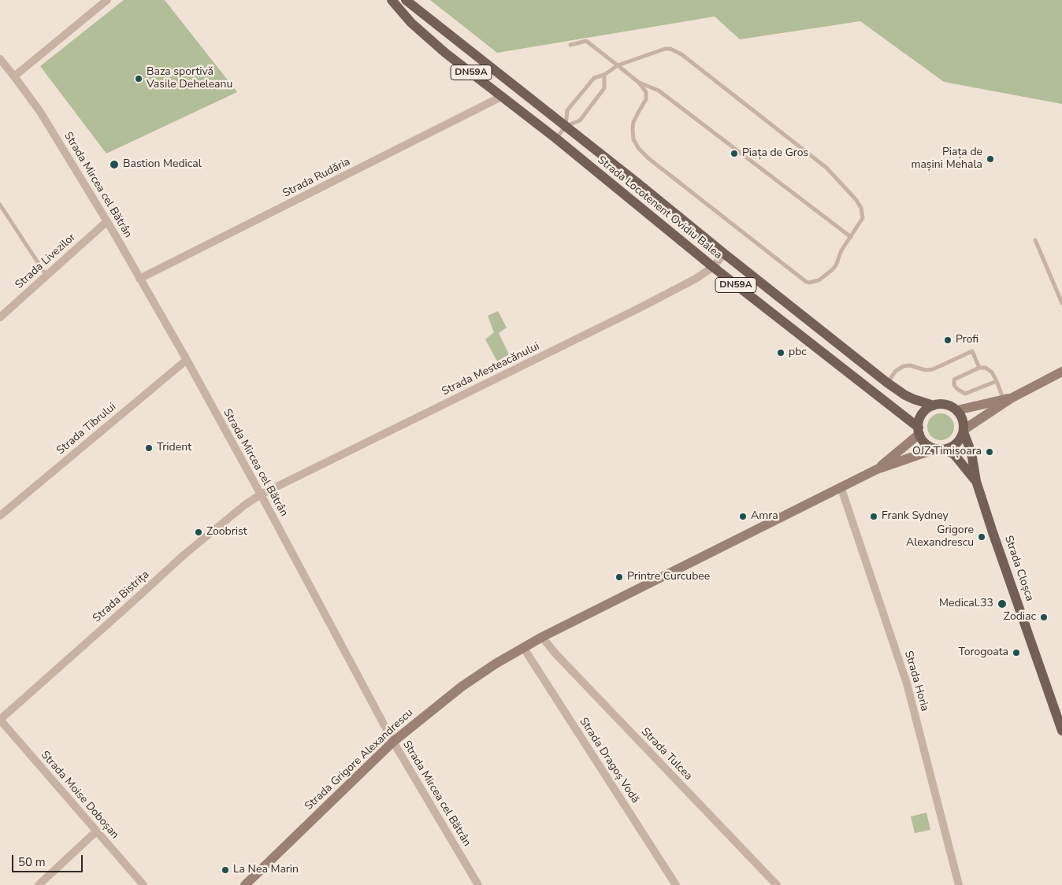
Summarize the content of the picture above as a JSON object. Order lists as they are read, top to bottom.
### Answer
{
  "streets": {
    "main road": ["DN59A", "Strada Locotenent Ovidiu Balea", "Strada Cloșca"],
    "street": [
      "Strada Rudăria",
      "Strada Mircea cel Bătrân",
      "Strada Livezilor",
      "Strada Mesteacănului",
      "Strada Tibrului",
      "Strada Bistrița",
      "Strada Horia",
      "Strada Tulcea",
      "Strada Grigore Alexandrescu",
      "Strada Dragoș Vodă",
      "Strada Moise Doboșan"
    ]
  },
  "crossings": [
    ["DN59A", "Strada Locotenent Ovidiu Balea"],
    ["DN59A", "Strada Cloșca"],
    ["DN59A", "Strada Grigore Alexandrescu"],
    ["Strada Rudăria", "Strada Mircea cel Bătrân"],
    ["Strada Rudăria", "Strada Locotenent Ovidiu Balea"],
    ["Strada Mircea cel Bătrân", "Strada Livezilor"],
    ["Strada Mircea cel Bătrân", "Strada Mesteacănului"],
    ["Strada Mircea cel Bătrân", "Strada Tibrului"],
    ["Strada Mircea cel Bătrân", "Strada Bistrița"],
    ["Strada Mircea cel Bătrân", "Strada Grigore Alexandrescu"],
    ["Strada Locotenent Ovidiu Balea", "Strada Mesteacănului"],
    ["Strada Locotenent Ovidiu Balea", "Strada Cloșca"],
    ["Strada Locotenent Ovidiu Balea", "Strada Grigore Alexandrescu"],
    ["Strada Mesteacănului", "Strada Bistrița"],
    ["Strada Cloșca", "Strada Grigore Alexandrescu"],
    ["Strada Bistrița", "Strada Moise Doboșan"],
    ["Strada Horia", "Strada Grigore Alexandrescu"],
    ["Strada Tulcea", "Strada Grigore Alexandrescu"],
    ["Strada Grigore Alexandrescu", "Strada Dragoș Vodă"]
  ],
  "places": [
    "Baza sportivă Vasile Deheleanu",
    "Piața de Gros",
    "Piața de mașini Mehala",
    "Bastion Medical",
    "Profi",
    "pbc",
    "Trident",
    "OJZ Timișoara",
    "Amra",
    "Frank Sydney",
    "Zoobrist",
    "Grigore Alexandrescu",
    "Printre Curcubee",
    "Medical.33",
    "Zodiac",
    "Torogoata",
    "La Nea Marin"
  ],
  "scale_bar": "50 m"
}
